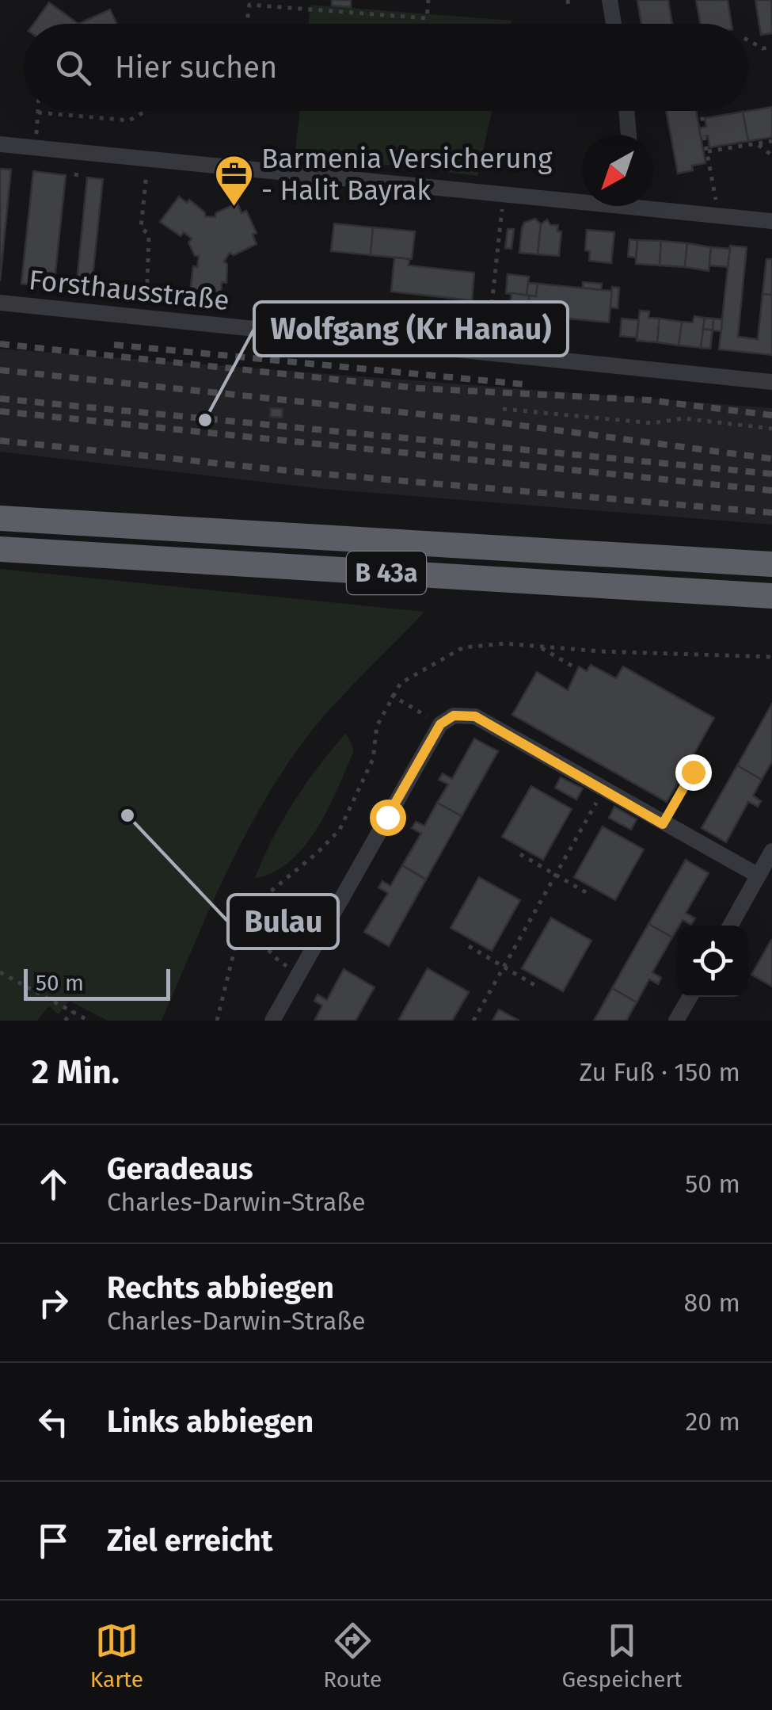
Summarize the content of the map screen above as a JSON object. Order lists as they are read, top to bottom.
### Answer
{
  "streets": {
    "highway": ["B 43a"],
    "street": ["Forsthausstraße"]
  },
  "places": {
    "office": ["Barmenia Versicherung - Halit Bayrak"],
    "other": ["Wolfgang (Kr Hanau)", "Bulau"]
  },
  "scale_bar": "50 m",
  "north": "bottom left",
  "page": {
    "search": "Hier suchen",
    "scale": "50 m",
    "heading": ["2 Min.", "Zu Fuß · 150 m"],
    "list": [
      ["Geradeaus", "Charles-Darwin-Straße", "50 m"],
      ["Rechts abbiegen", "Charles-Darwin-Straße", "80 m"],
      ["Links abbiegen", "20 m"],
      "Ziel erreicht"
    ],
    "nav": ["Karte", "Route", "Gespeichert"]
  }
}
